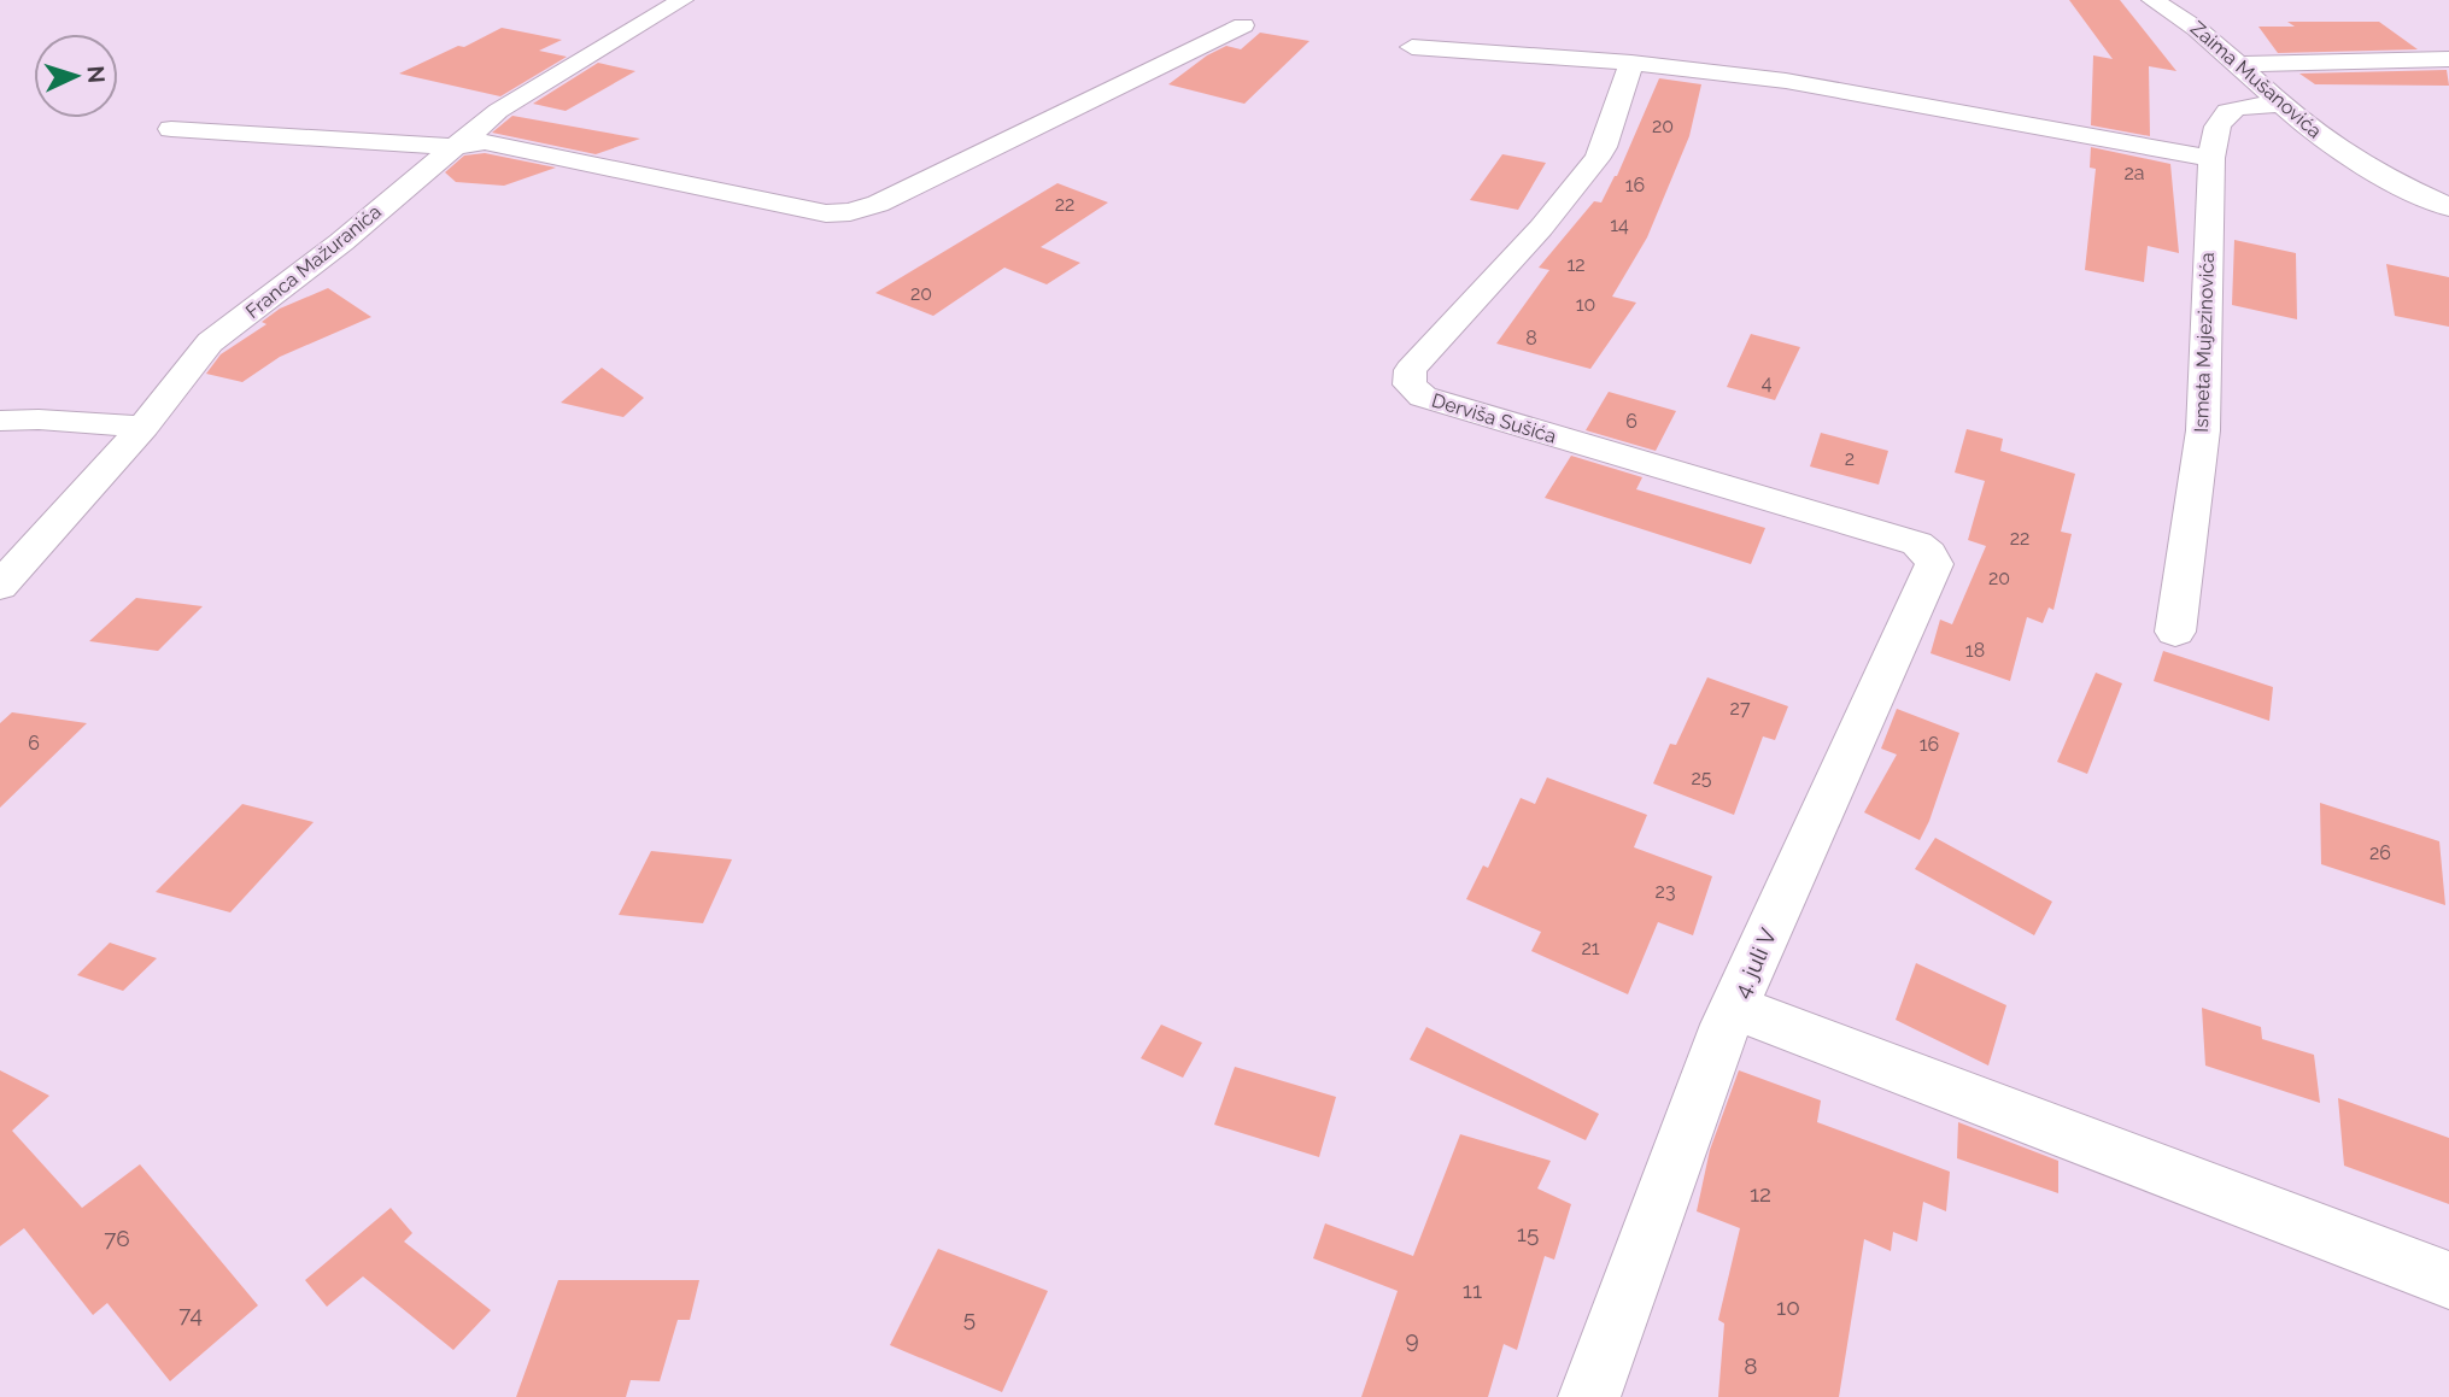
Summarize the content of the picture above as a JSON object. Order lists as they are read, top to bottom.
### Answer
{
  "streets": {
    "street": [
      "Zaima Mušanovića",
      "Franca Mažuranića",
      "Ismeta Mujezinovića",
      "Derviša Sušića",
      "4. juli V"
    ]
  },
  "crossings": [
    ["Zaima Mušanovića", "Ismeta Mujezinovića"],
    ["Derviša Sušića", "4. juli V"]
  ],
  "house_numbers": [
    "20",
    "2a",
    "16",
    "22",
    "14",
    "12",
    "20",
    "10",
    "8",
    "4",
    "6",
    "2",
    "22",
    "20",
    "18",
    "27",
    "6",
    "16",
    "25",
    "26",
    "23",
    "21",
    "12",
    "15",
    "76",
    "11",
    "10",
    "74",
    "5",
    "9",
    "8"
  ],
  "north": "right"
}
